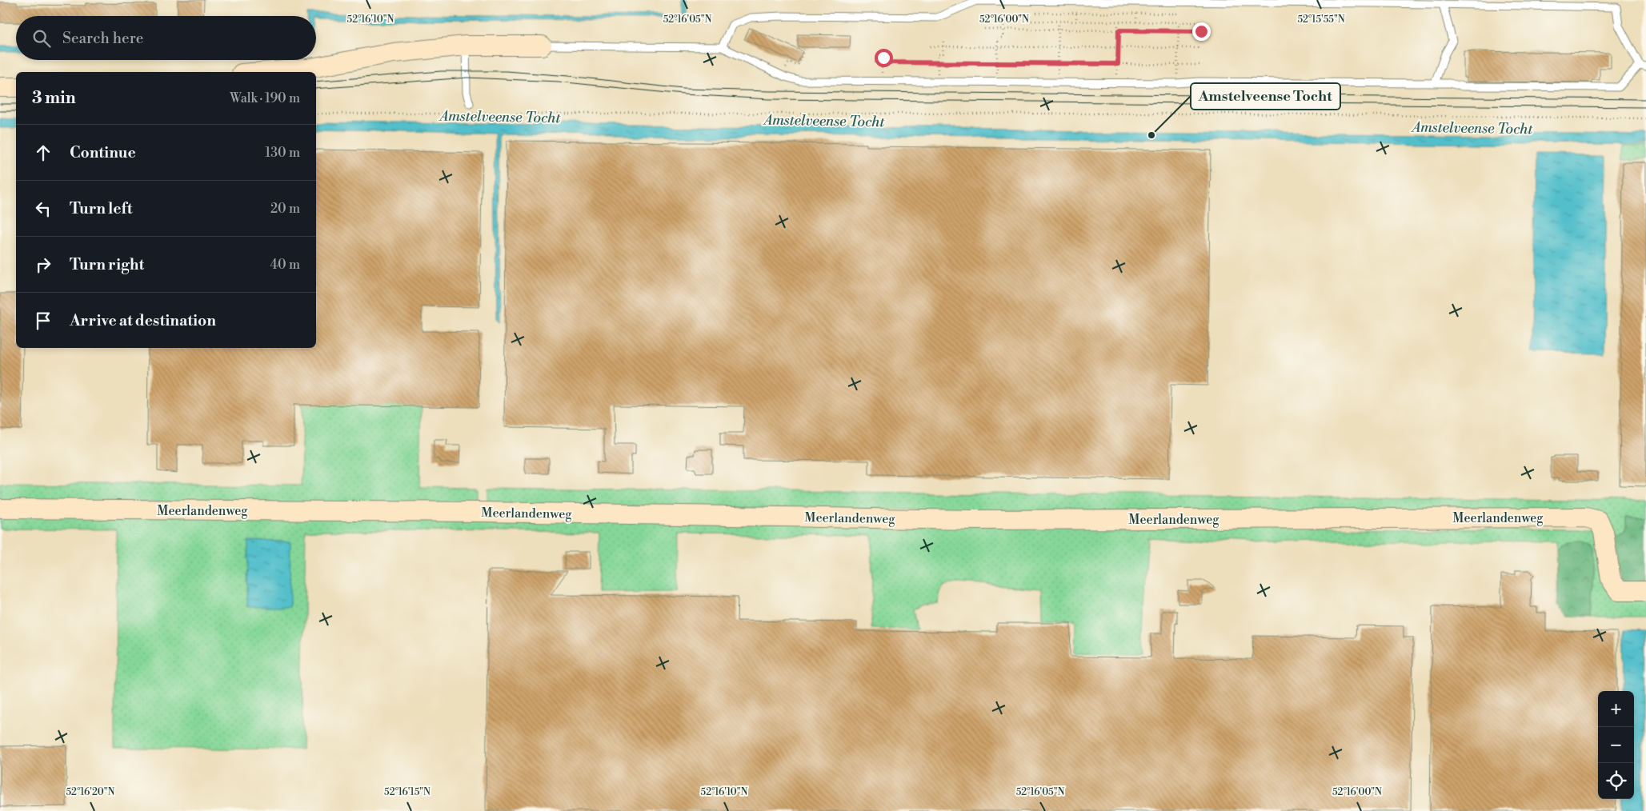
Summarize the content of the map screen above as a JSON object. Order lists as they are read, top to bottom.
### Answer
{
  "streets": {
    "street": ["Meerlandenweg"]
  },
  "water": ["Amstelveense Tocht"],
  "places": ["Amstelveense Tocht"],
  "page": {
    "search": "Search here",
    "heading": ["3 min", "Walk · 190 m"],
    "list": [
      ["Continue", "130 m"],
      ["Turn left", "20 m"],
      ["Turn right", "40 m"],
      "Arrive at destination"
    ],
    "map_buttons": ["+", "−"]
  },
  "coordinates": [
    "52°16'10\"N",
    "52°16'05\"N",
    "52°16'00\"N",
    "52°15'55\"N",
    "52°16'20\"N",
    "52°16'15\"N"
  ]
}
